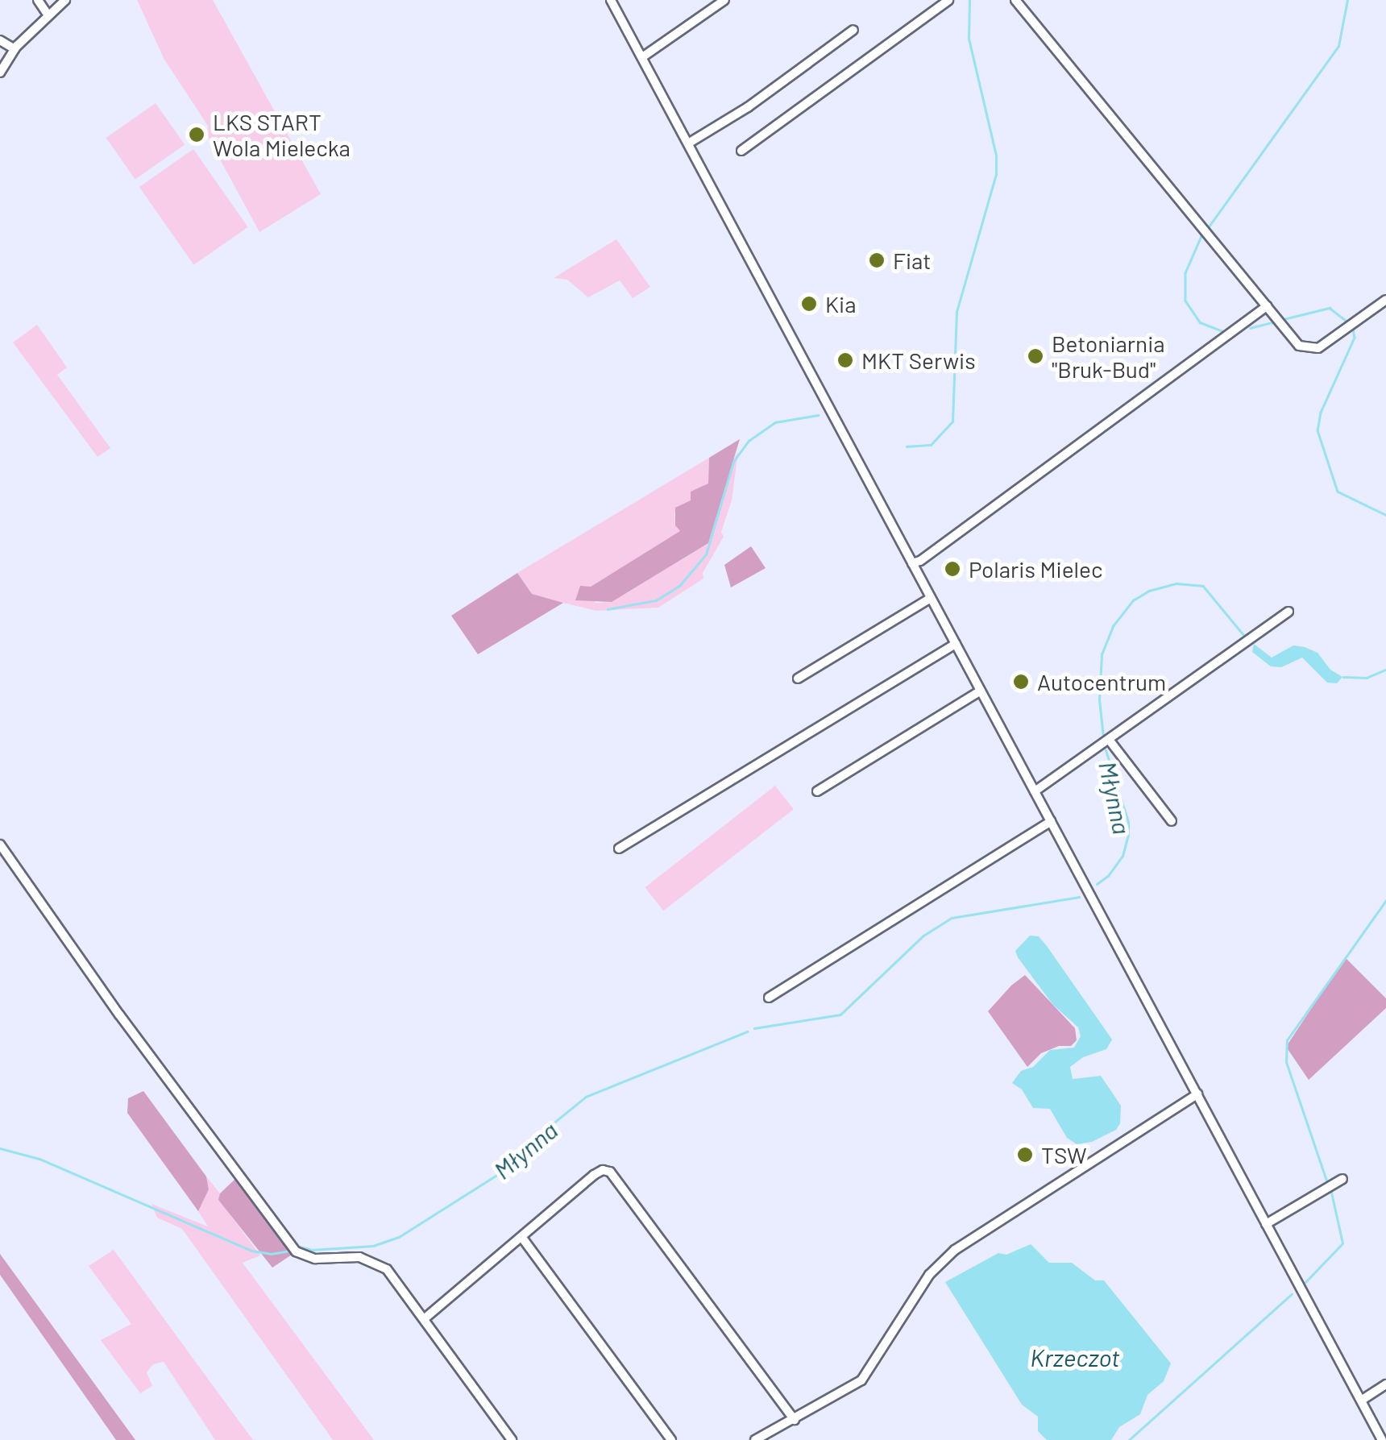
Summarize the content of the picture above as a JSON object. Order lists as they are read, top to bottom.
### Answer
{
  "water": ["Młynna", "Krzeczot"],
  "places": [
    "LKS START Wola Mielecka",
    "Fiat",
    "Kia",
    "Betoniarnia \"Bruk-Bud\"",
    "MKT Serwis",
    "Polaris Mielec",
    "Autocentrum",
    "TSW"
  ]
}
